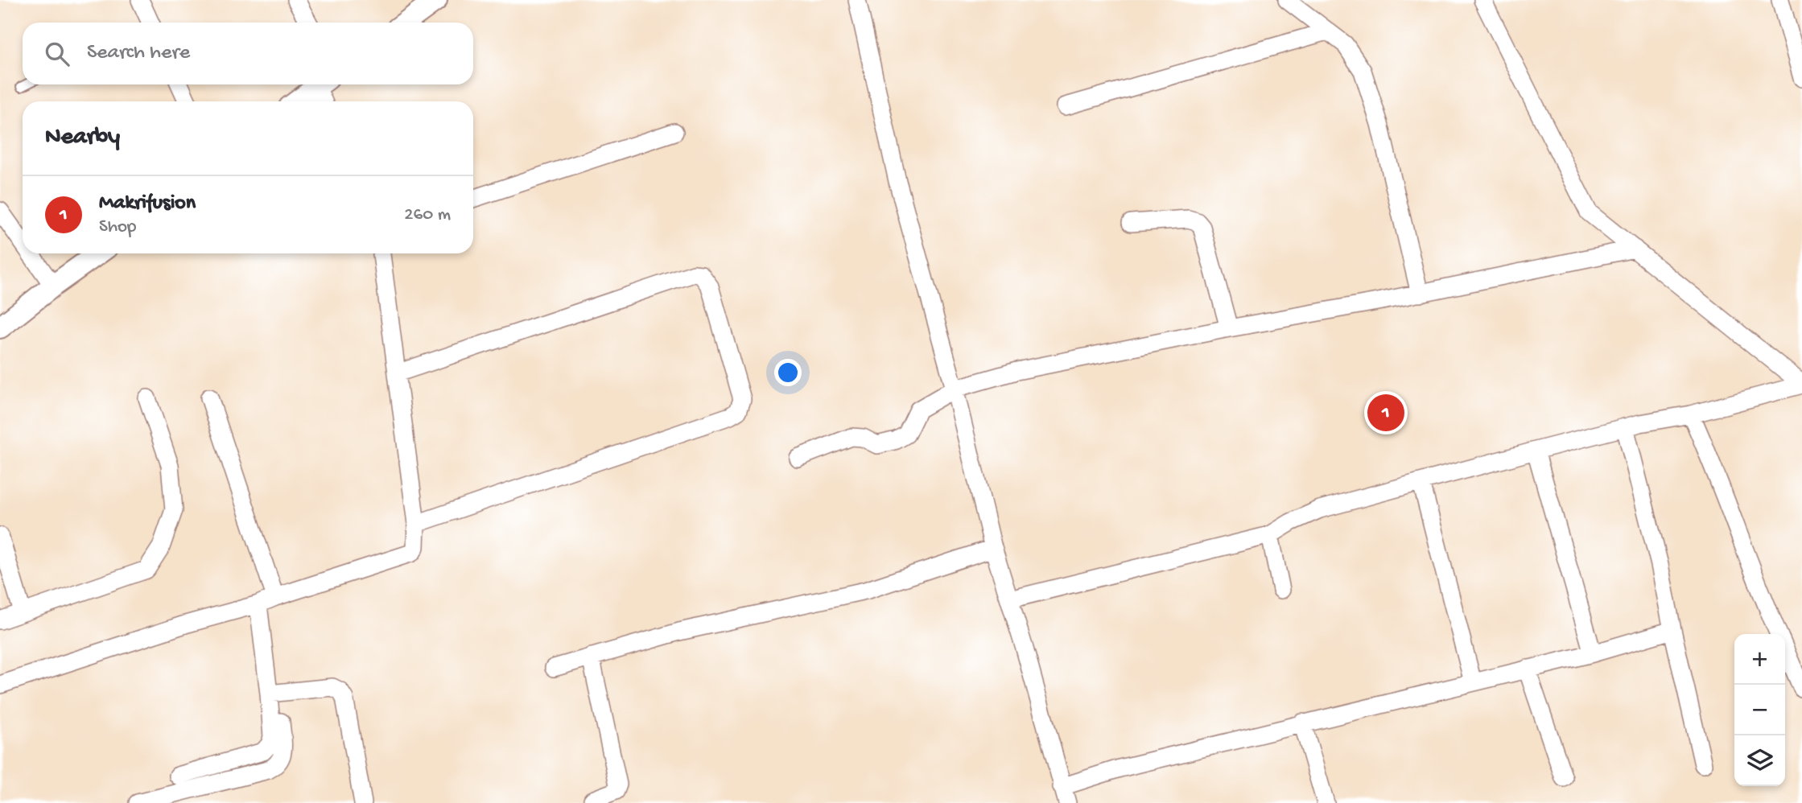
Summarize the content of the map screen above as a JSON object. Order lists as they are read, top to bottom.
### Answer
{
  "page": {
    "search": "Search here",
    "heading": "Nearby",
    "list": [
      {
        "mark": "1",
        "name": "Makrifusion",
        "note": "Shop",
        "value": "260 m"
      }
    ],
    "pins": "1",
    "map_buttons": ["+", "−"]
  }
}
